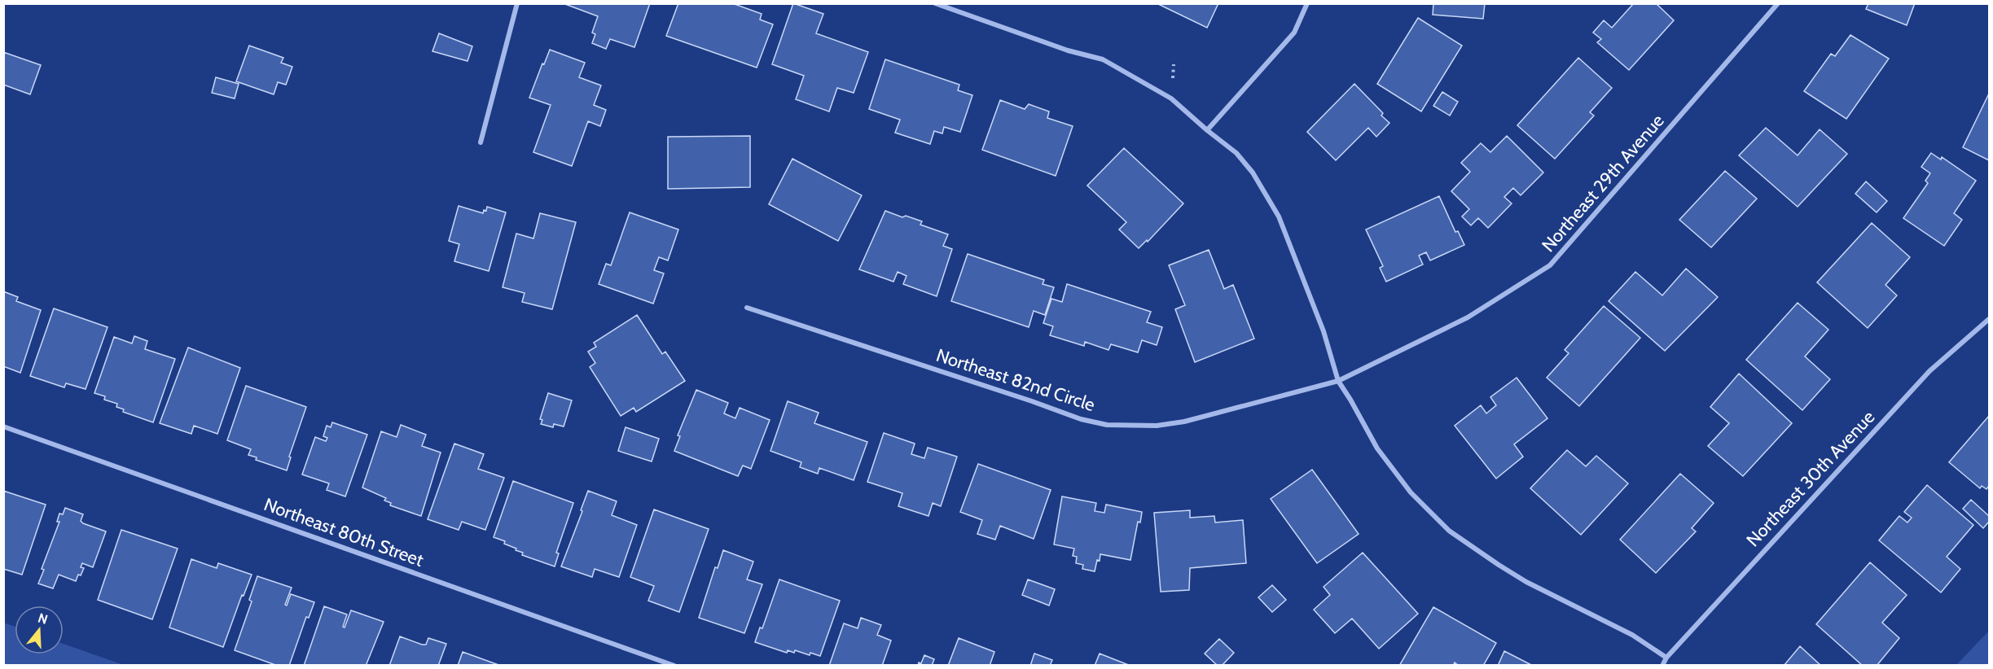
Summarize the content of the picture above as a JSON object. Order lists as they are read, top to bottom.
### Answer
{
  "streets": {
    "street": [
      "Northeast 29th Avenue",
      "Northeast 82nd Circle",
      "Northeast 30th Avenue",
      "Northeast 80th Street"
    ]
  },
  "crossings": [
    ["Northeast 29th Avenue", "Northeast 82nd Circle"]
  ],
  "north": "top"
}
